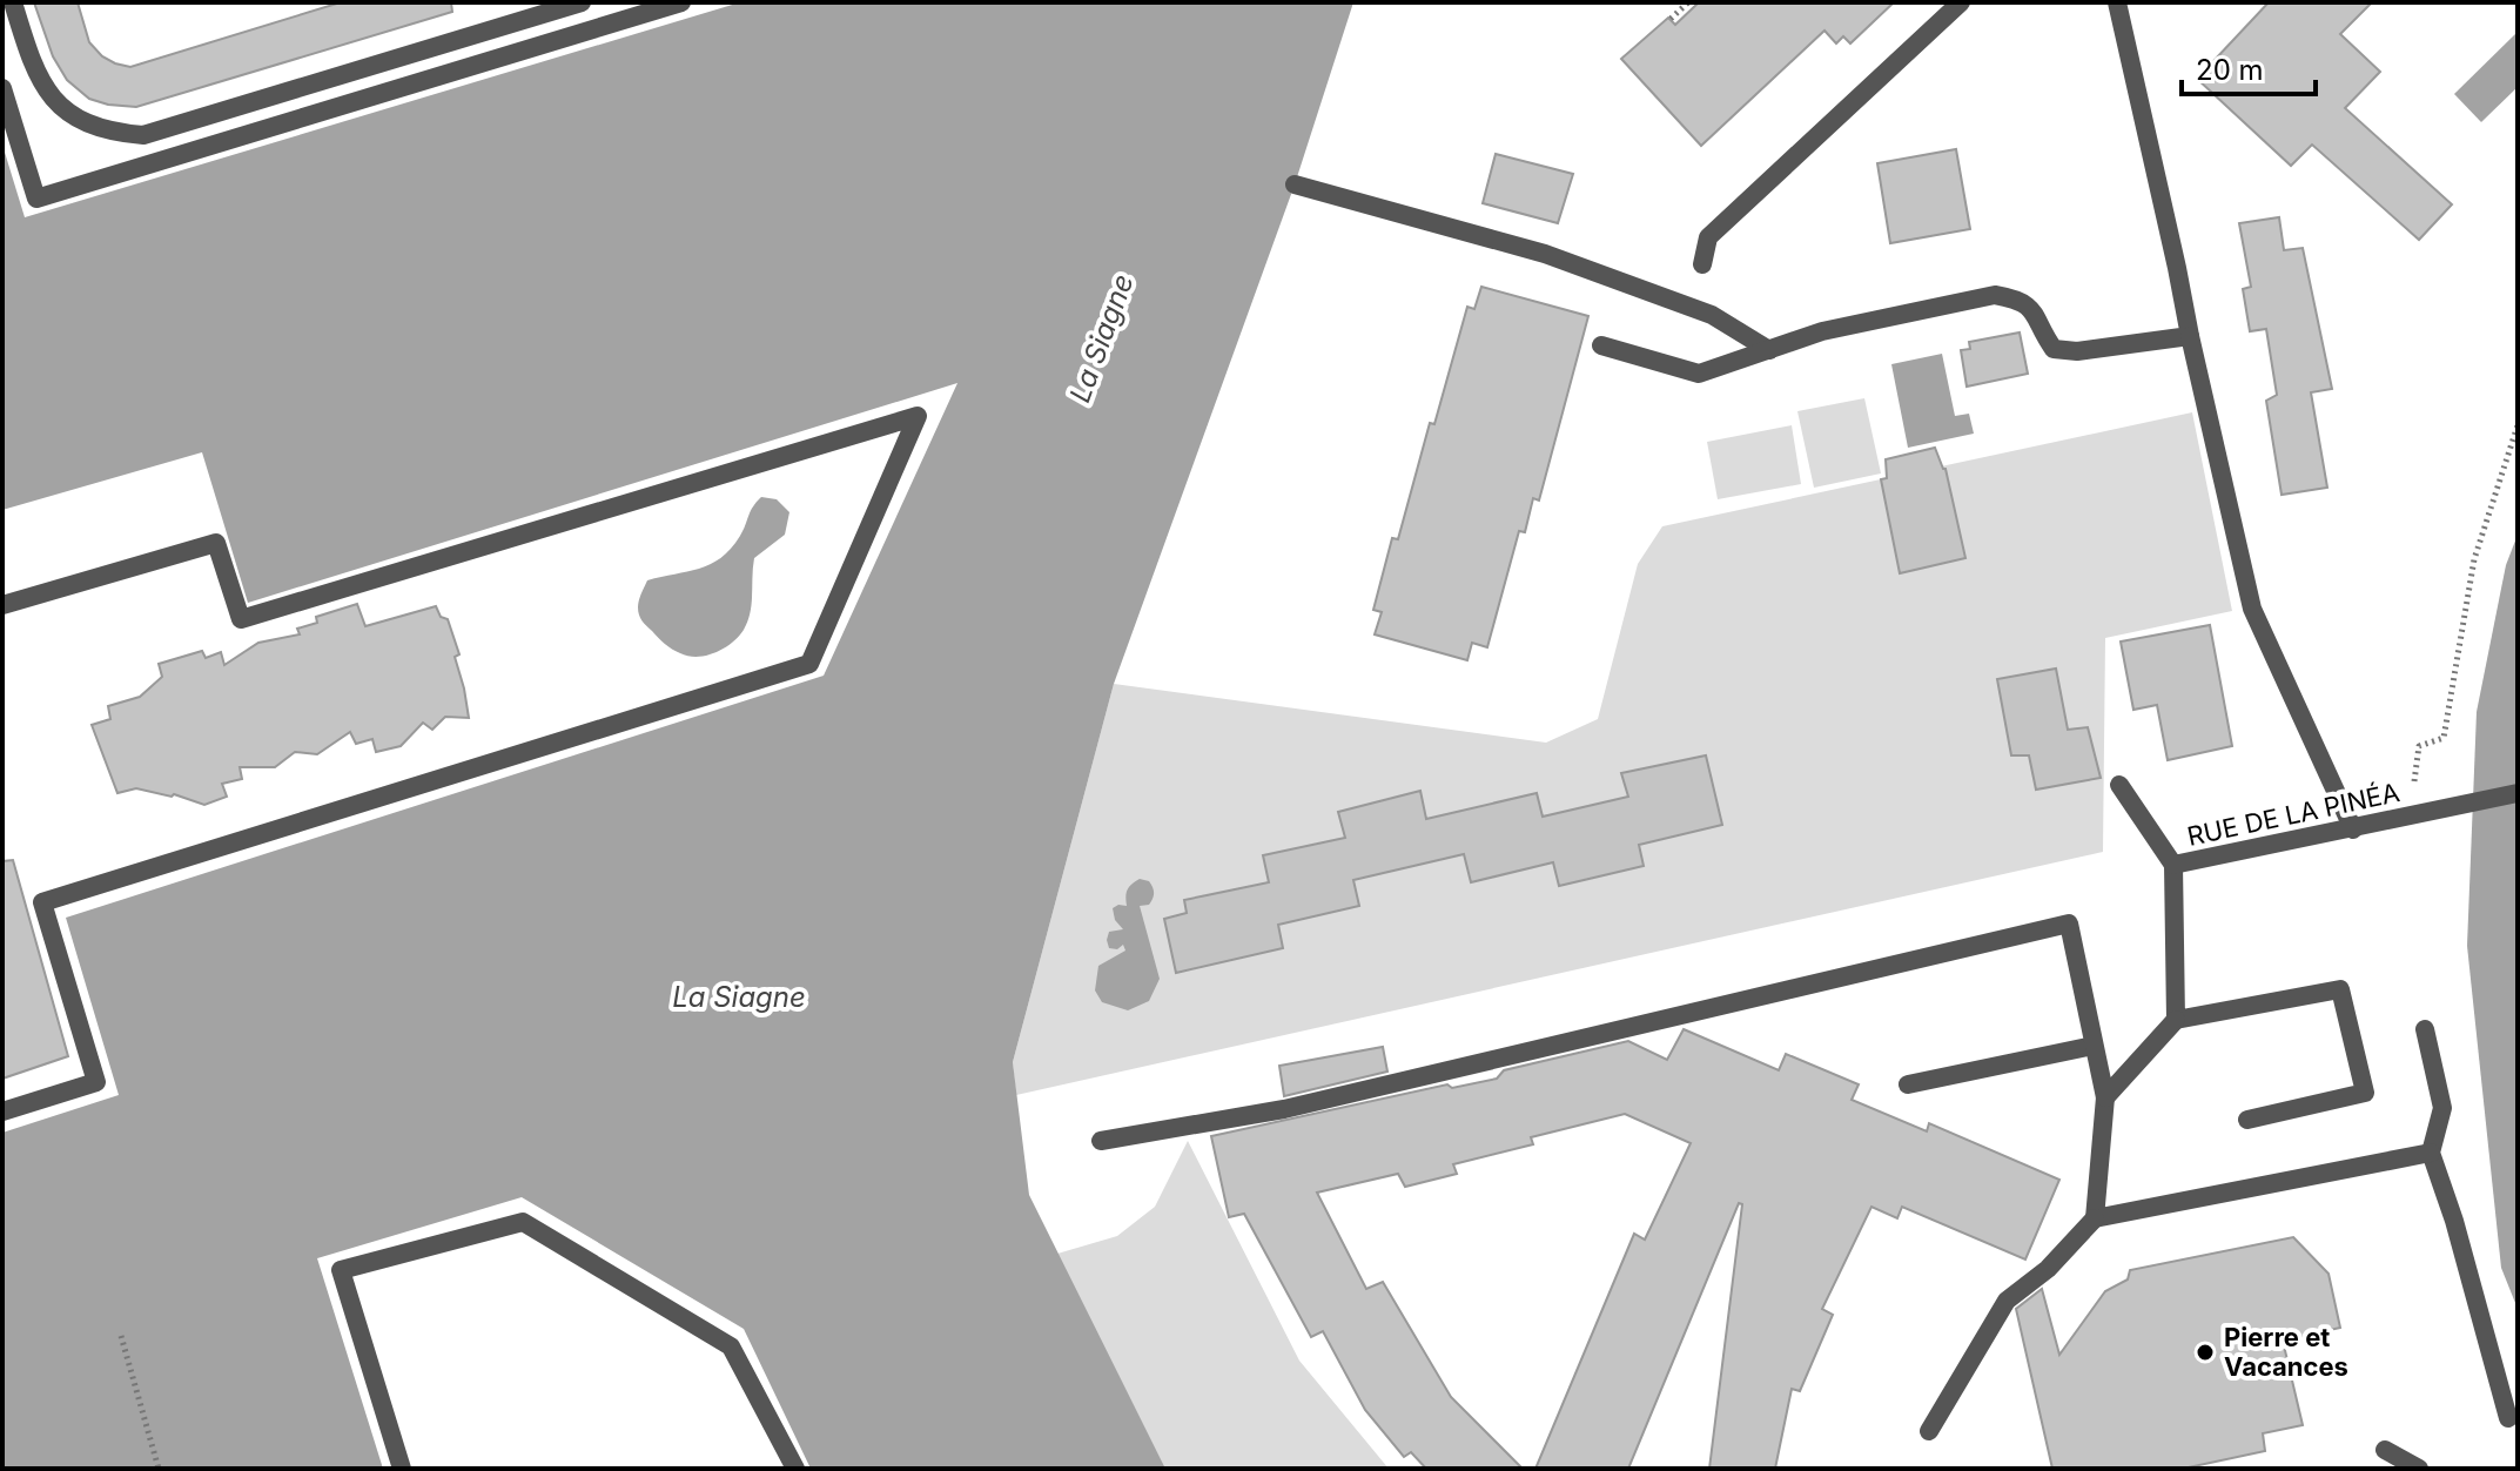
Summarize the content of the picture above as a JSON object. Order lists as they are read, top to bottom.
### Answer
{
  "streets": {
    "street": ["RUE DE LA PINÉA"]
  },
  "water": ["La Siagne"],
  "places": ["Pierre et Vacances"],
  "scale_bar": "20 m"
}
